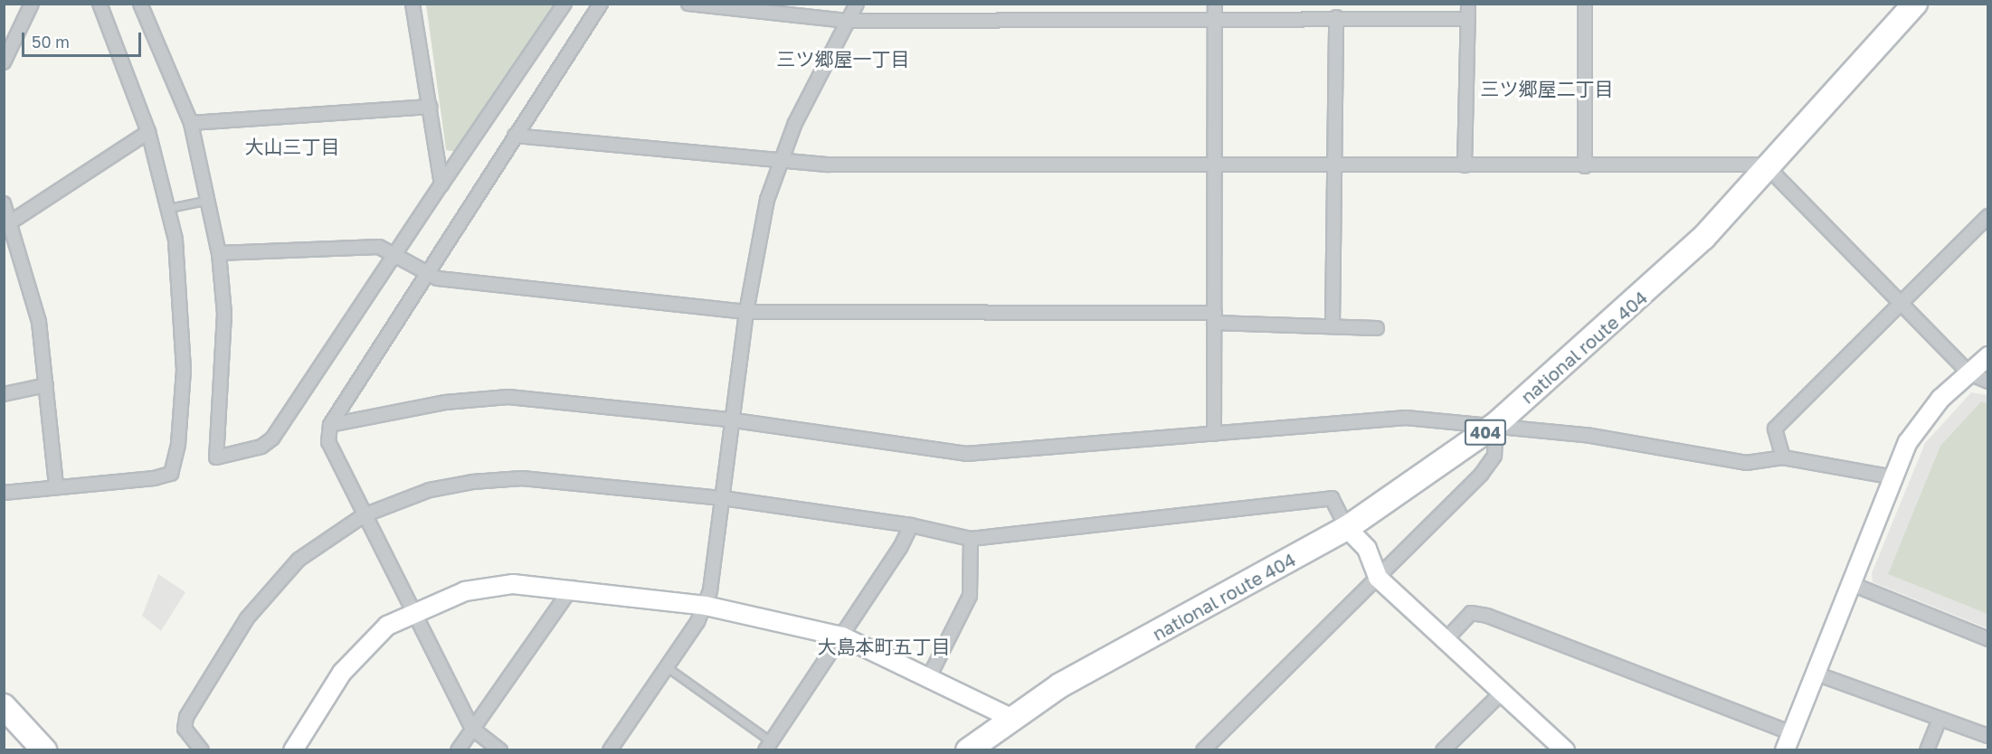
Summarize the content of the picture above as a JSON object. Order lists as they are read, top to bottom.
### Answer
{
  "streets": {
    "highway": ["national route 404", "404"]
  },
  "districts": [
    "三ツ郷屋一丁目",
    "三ツ郷屋二丁目",
    "大山三丁目",
    "大島本町五丁目"
  ],
  "scale_bar": "50 m"
}
